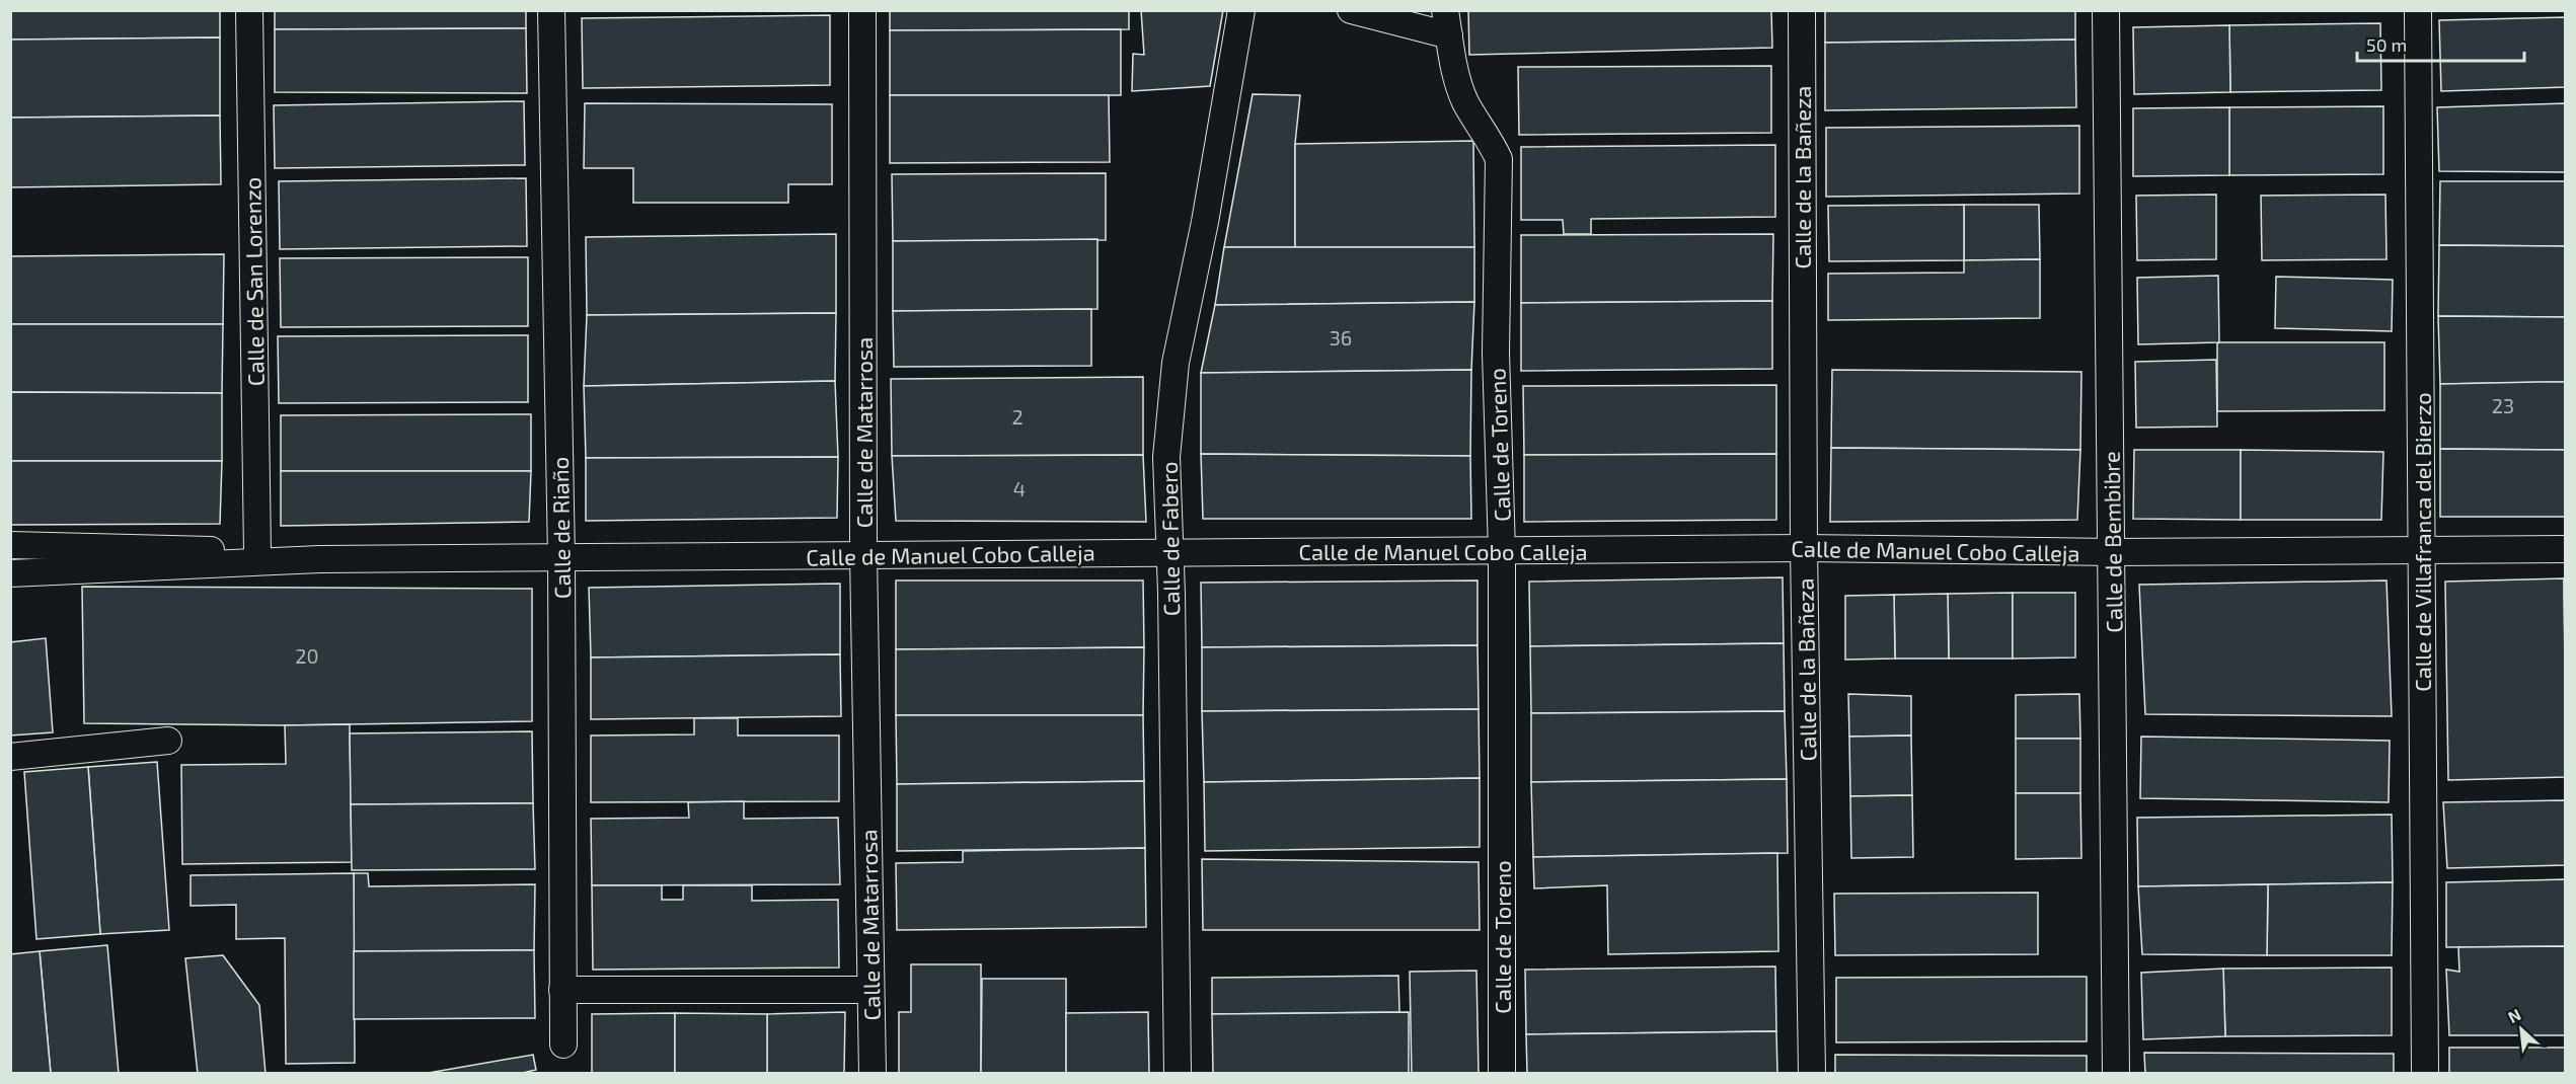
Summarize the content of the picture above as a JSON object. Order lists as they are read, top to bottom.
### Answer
{
  "streets": {
    "street": [
      "Calle de la Bañeza",
      "Calle de San Lorenzo",
      "Calle de Matarrosa",
      "Calle de Toreno",
      "Calle de Riaño",
      "Calle de Fabero",
      "Calle de Bembibre",
      "Calle de Villafranca del Bierzo",
      "Calle de Manuel Cobo Calleja"
    ]
  },
  "crossings": [
    ["Calle de la Bañeza", "Calle de Manuel Cobo Calleja"],
    ["Calle de San Lorenzo", "Calle de Manuel Cobo Calleja"],
    ["Calle de Matarrosa", "Calle de Manuel Cobo Calleja"],
    ["Calle de Toreno", "Calle de Manuel Cobo Calleja"],
    ["Calle de Riaño", "Calle de Manuel Cobo Calleja"],
    ["Calle de Fabero", "Calle de Manuel Cobo Calleja"],
    ["Calle de Bembibre", "Calle de Manuel Cobo Calleja"],
    ["Calle de Villafranca del Bierzo", "Calle de Manuel Cobo Calleja"]
  ],
  "house_numbers": [
    "36",
    "23",
    "2",
    "4",
    "20"
  ],
  "scale_bar": "50 m",
  "north": "top left"
}
